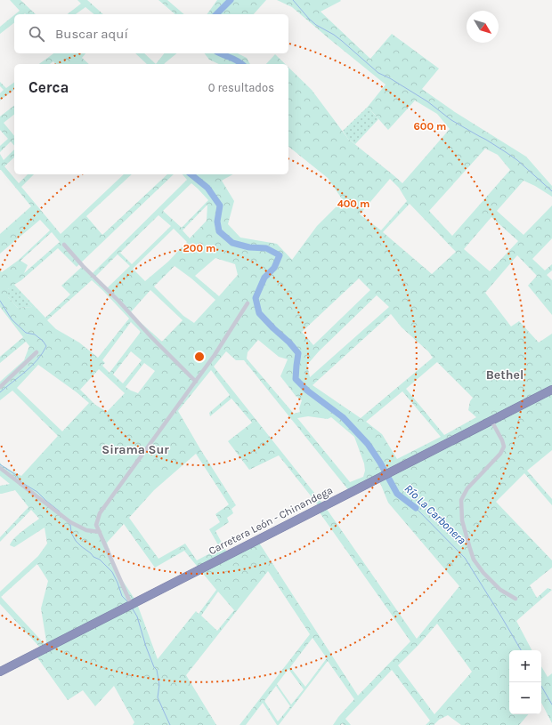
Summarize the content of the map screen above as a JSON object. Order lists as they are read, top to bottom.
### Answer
{
  "streets": {
    "highway": ["Carretera León - Chinandega"]
  },
  "districts": ["Bethel", "Sirama Sur"],
  "water": ["Río La Carbonera"],
  "north": "bottom right",
  "page": {
    "search": "Buscar aquí",
    "heading": ["Cerca", "0 resultados"],
    "map_buttons": ["+", "−"]
  },
  "rings": ["600 m", "400 m", "200 m"]
}
